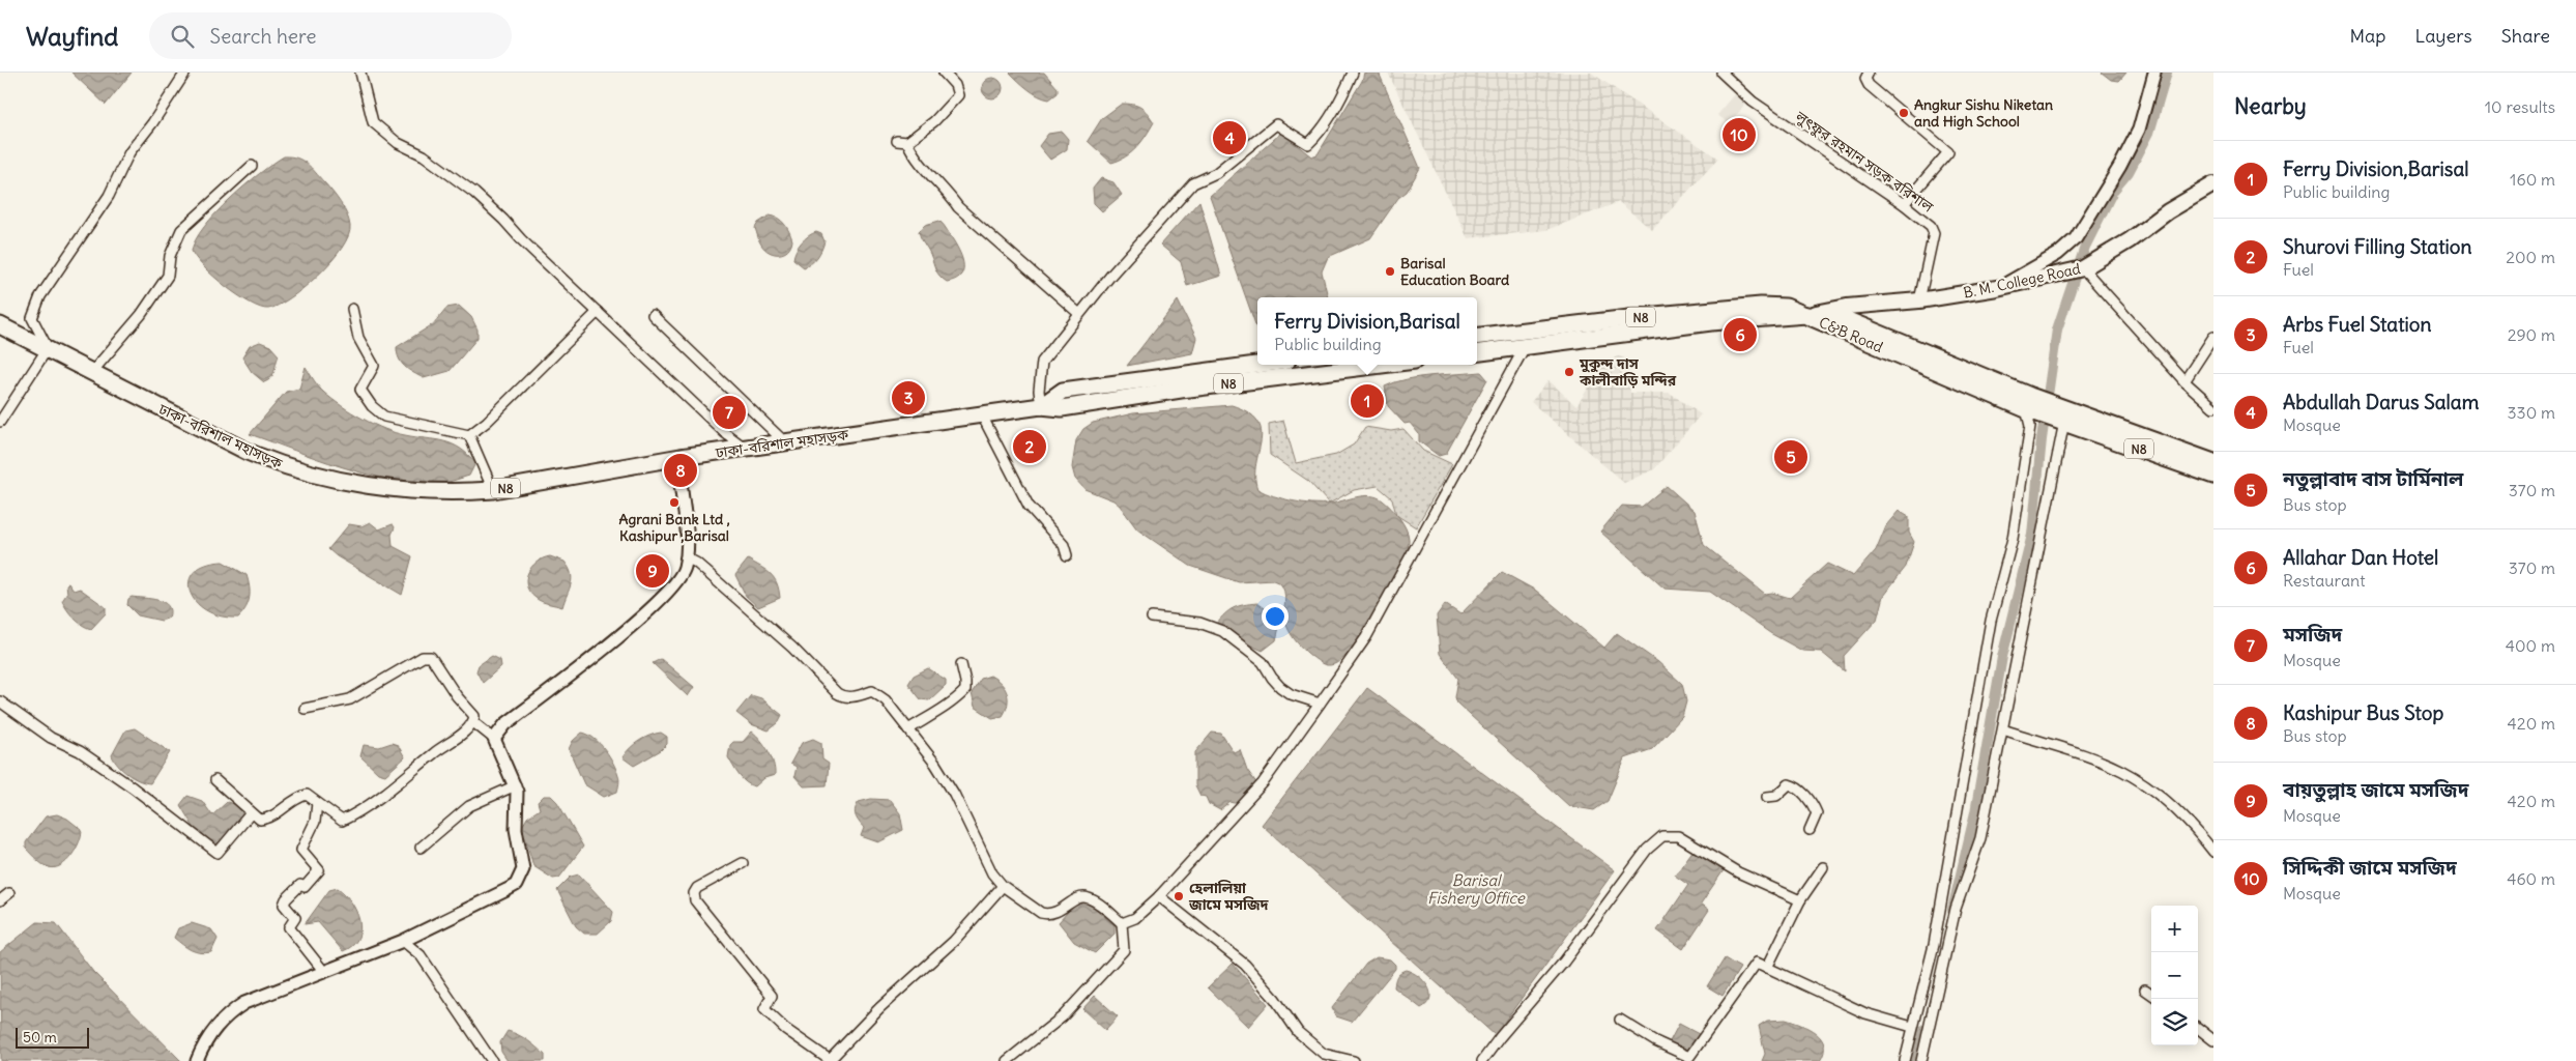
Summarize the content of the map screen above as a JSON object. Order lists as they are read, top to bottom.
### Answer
{
  "streets": {
    "highway": ["N8", "C&B Road", "ঢাকা-বরিশাল মহাসড়ক"],
    "main road": ["B. M. College Road"],
    "street": ["লুৎফুর রহমান সড়ক বরিশাল"]
  },
  "crossings": [
    ["লুৎফুর রহমান সড়ক বরিশাল", "B. M. College Road"],
    ["B. M. College Road", "N8"],
    ["B. M. College Road", "C&B Road"],
    ["N8", "C&B Road"]
  ],
  "water": ["Barisal Fishery Office"],
  "places": [
    "Angkur Sishu Niketan and High School",
    "Barisal Education Board",
    "মুকুন্দ দাস কালীবাড়ি মন্দির",
    "Agrani Bank Ltd , Kashipur ,Barisal",
    "হেলালিয়া জামে মসজিদ"
  ],
  "scale_bar": "50 m",
  "page": {
    "header": "Wayfind",
    "search": "Search here",
    "nav": ["Map", "Layers", "Share"],
    "heading": ["Nearby", "10 results"],
    "pins": [
      "10",
      "4",
      "6",
      "3",
      "1",
      "7",
      "2",
      "5",
      "8",
      "9"
    ],
    "list": [
      {
        "mark": "1",
        "name": "Ferry Division,Barisal",
        "note": "Public building",
        "value": "160 m"
      },
      {
        "mark": "2",
        "name": "Shurovi Filling Station",
        "note": "Fuel",
        "value": "200 m"
      },
      {
        "mark": "3",
        "name": "Arbs Fuel Station",
        "note": "Fuel",
        "value": "290 m"
      },
      {
        "mark": "4",
        "name": "Abdullah Darus Salam",
        "note": "Mosque",
        "value": "330 m"
      },
      {
        "mark": "5",
        "name": "নতুল্লাবাদ বাস টার্মিনাল",
        "note": "Bus stop",
        "value": "370 m"
      },
      {
        "mark": "6",
        "name": "Allahar Dan Hotel",
        "note": "Restaurant",
        "value": "370 m"
      },
      {
        "mark": "7",
        "name": "মসজিদ",
        "note": "Mosque",
        "value": "400 m"
      },
      {
        "mark": "8",
        "name": "Kashipur Bus Stop",
        "note": "Bus stop",
        "value": "420 m"
      },
      {
        "mark": "9",
        "name": "বায়তুল্লাহ জামে মসজিদ",
        "note": "Mosque",
        "value": "420 m"
      },
      {
        "mark": "10",
        "name": "সিদ্দিকী জামে মসজিদ",
        "note": "Mosque",
        "value": "460 m"
      }
    ],
    "popup": ["Ferry Division,Barisal", "Public building"],
    "map_buttons": ["+", "−"],
    "scale": "50 m"
  }
}
